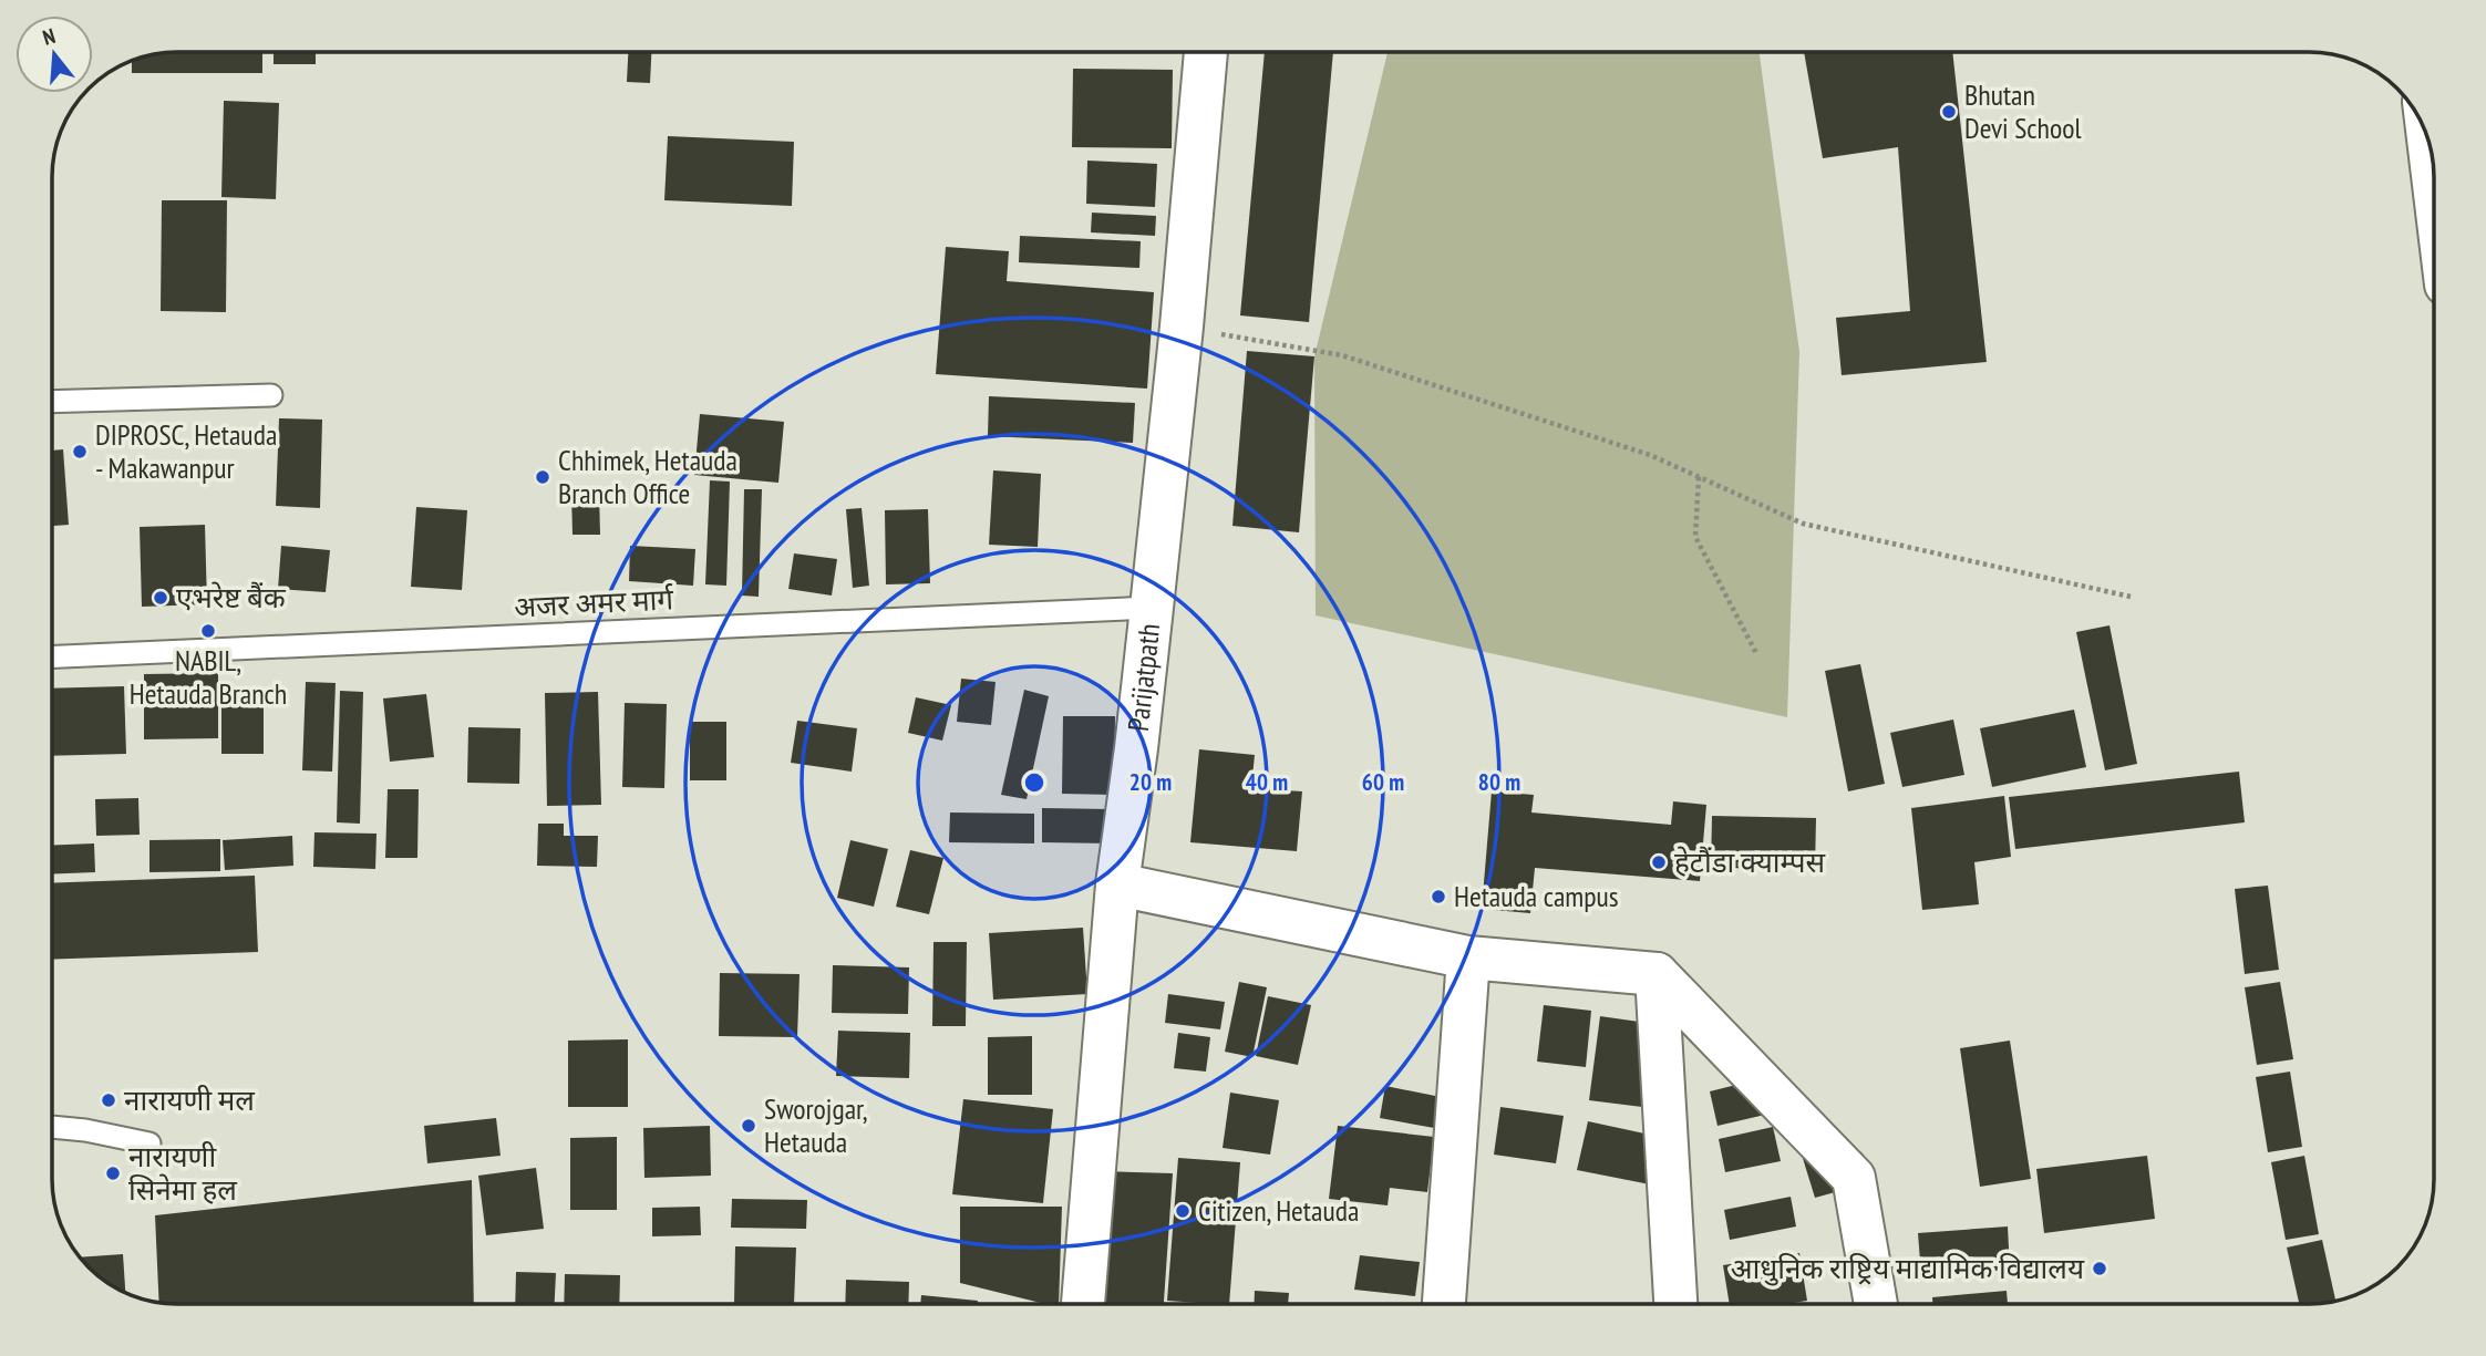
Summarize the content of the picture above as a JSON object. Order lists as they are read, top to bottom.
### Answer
{
  "streets": {
    "street": ["Parijatpath"],
    "lane": ["अजर अमर मार्ग"]
  },
  "crossings": [
    ["अजर अमर मार्ग", "Parijatpath"]
  ],
  "places": [
    "Bhutan Devi School",
    "DIPROSC, Hetauda - Makawanpur",
    "Chhimek, Hetauda Branch Office",
    "एभरेष्ट बैंक",
    "NABIL, Hetauda Branch",
    "हेटौंडा क्याम्पस",
    "Hetauda campus",
    "नारायणी मल",
    "Sworojgar, Hetauda",
    "नारायणी सिनेमा हल",
    "Citizen, Hetauda",
    "आधुनिक राष्ट्रिय माद्यामिक विद्यालय"
  ],
  "north": "top",
  "rings": [
    "20 m",
    "40 m",
    "60 m",
    "80 m"
  ]
}
